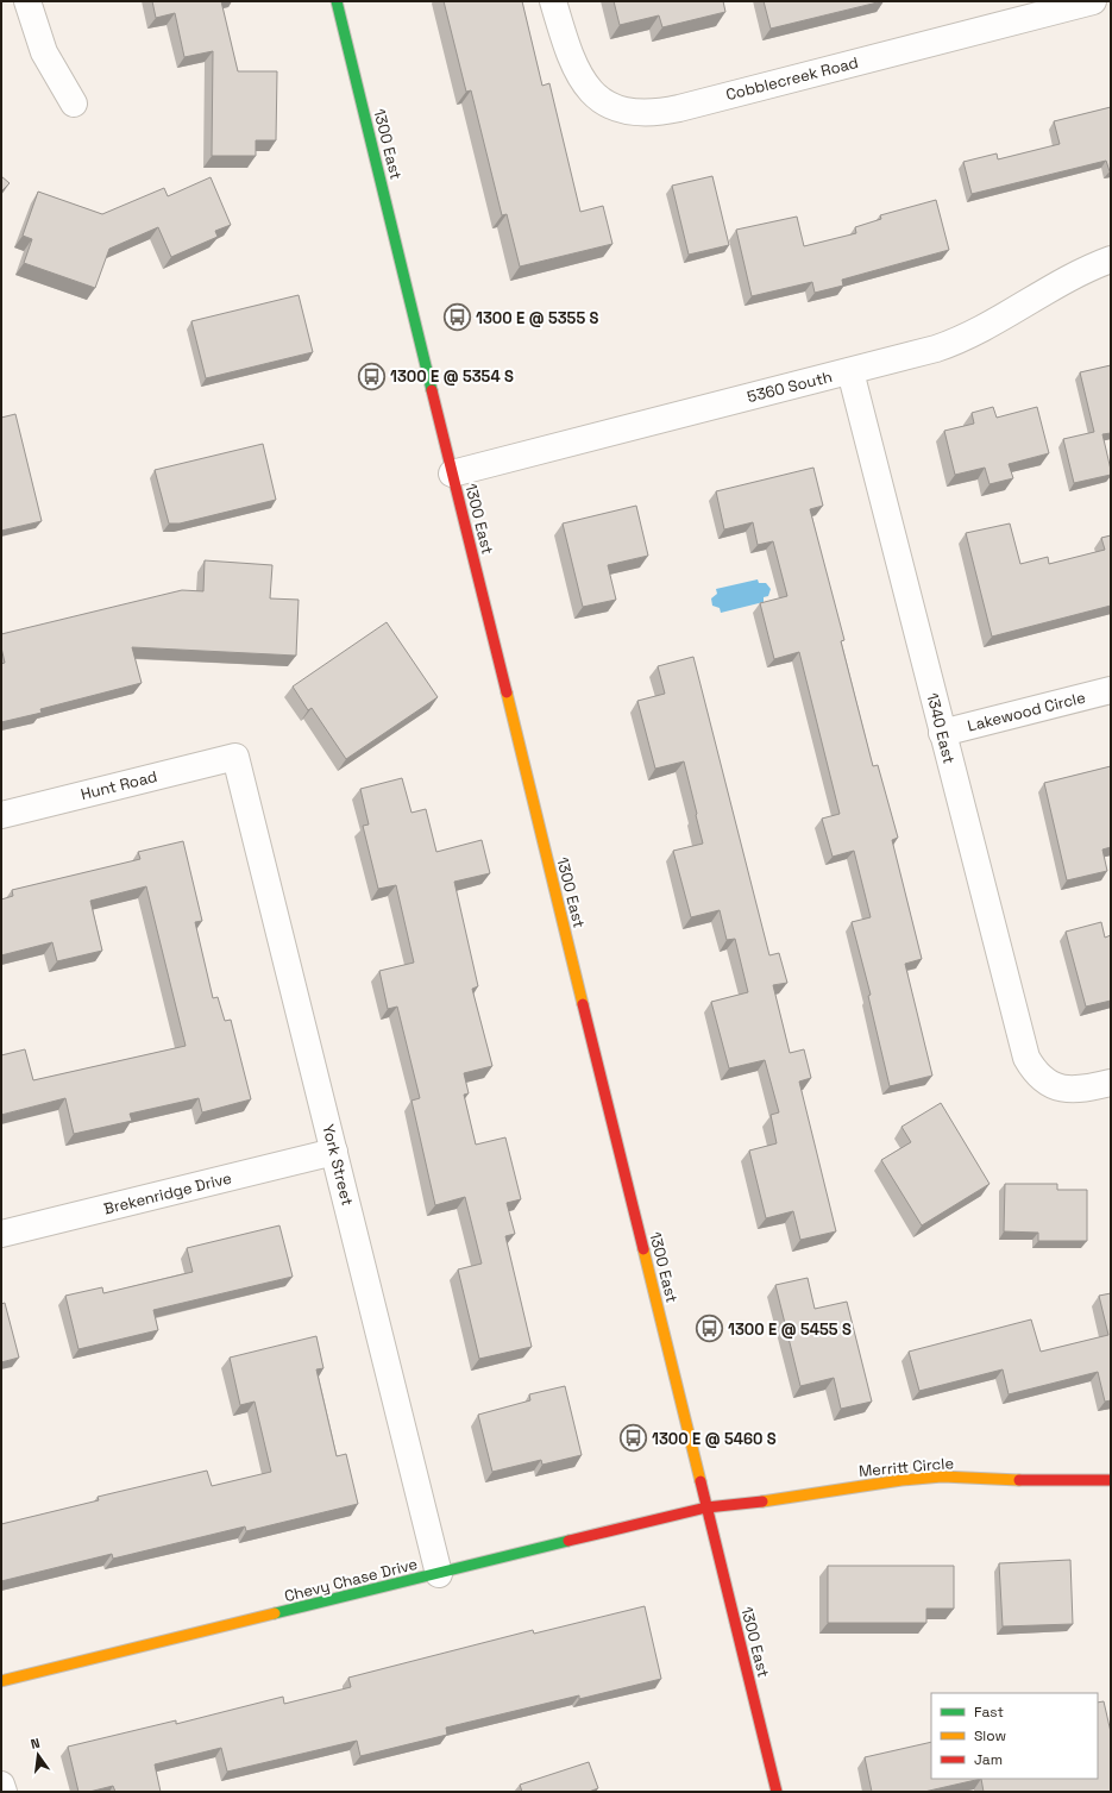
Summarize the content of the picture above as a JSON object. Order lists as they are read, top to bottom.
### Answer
{
  "streets": {
    "main road": ["1300 East", "Merritt Circle", "Chevy Chase Drive"],
    "street": [
      "Cobblecreek Road",
      "5360 South",
      "Lakewood Circle",
      "1340 East",
      "Hunt Road",
      "York Street",
      "Brekenridge Drive"
    ]
  },
  "crossings": [
    ["1300 East", "5360 South"],
    ["1300 East", "Merritt Circle"],
    ["1300 East", "Chevy Chase Drive"],
    ["5360 South", "1340 East"],
    ["Lakewood Circle", "1340 East"],
    ["Hunt Road", "York Street"],
    ["York Street", "Brekenridge Drive"],
    ["York Street", "Chevy Chase Drive"],
    ["Merritt Circle", "Chevy Chase Drive"]
  ],
  "places": {
    "bus stop": [
      "1300 E @ 5355 S",
      "1300 E @ 5354 S",
      "1300 E @ 5455 S",
      "1300 E @ 5460 S"
    ]
  },
  "legend": ["Fast", "Slow", "Jam"],
  "north": "top"
}
